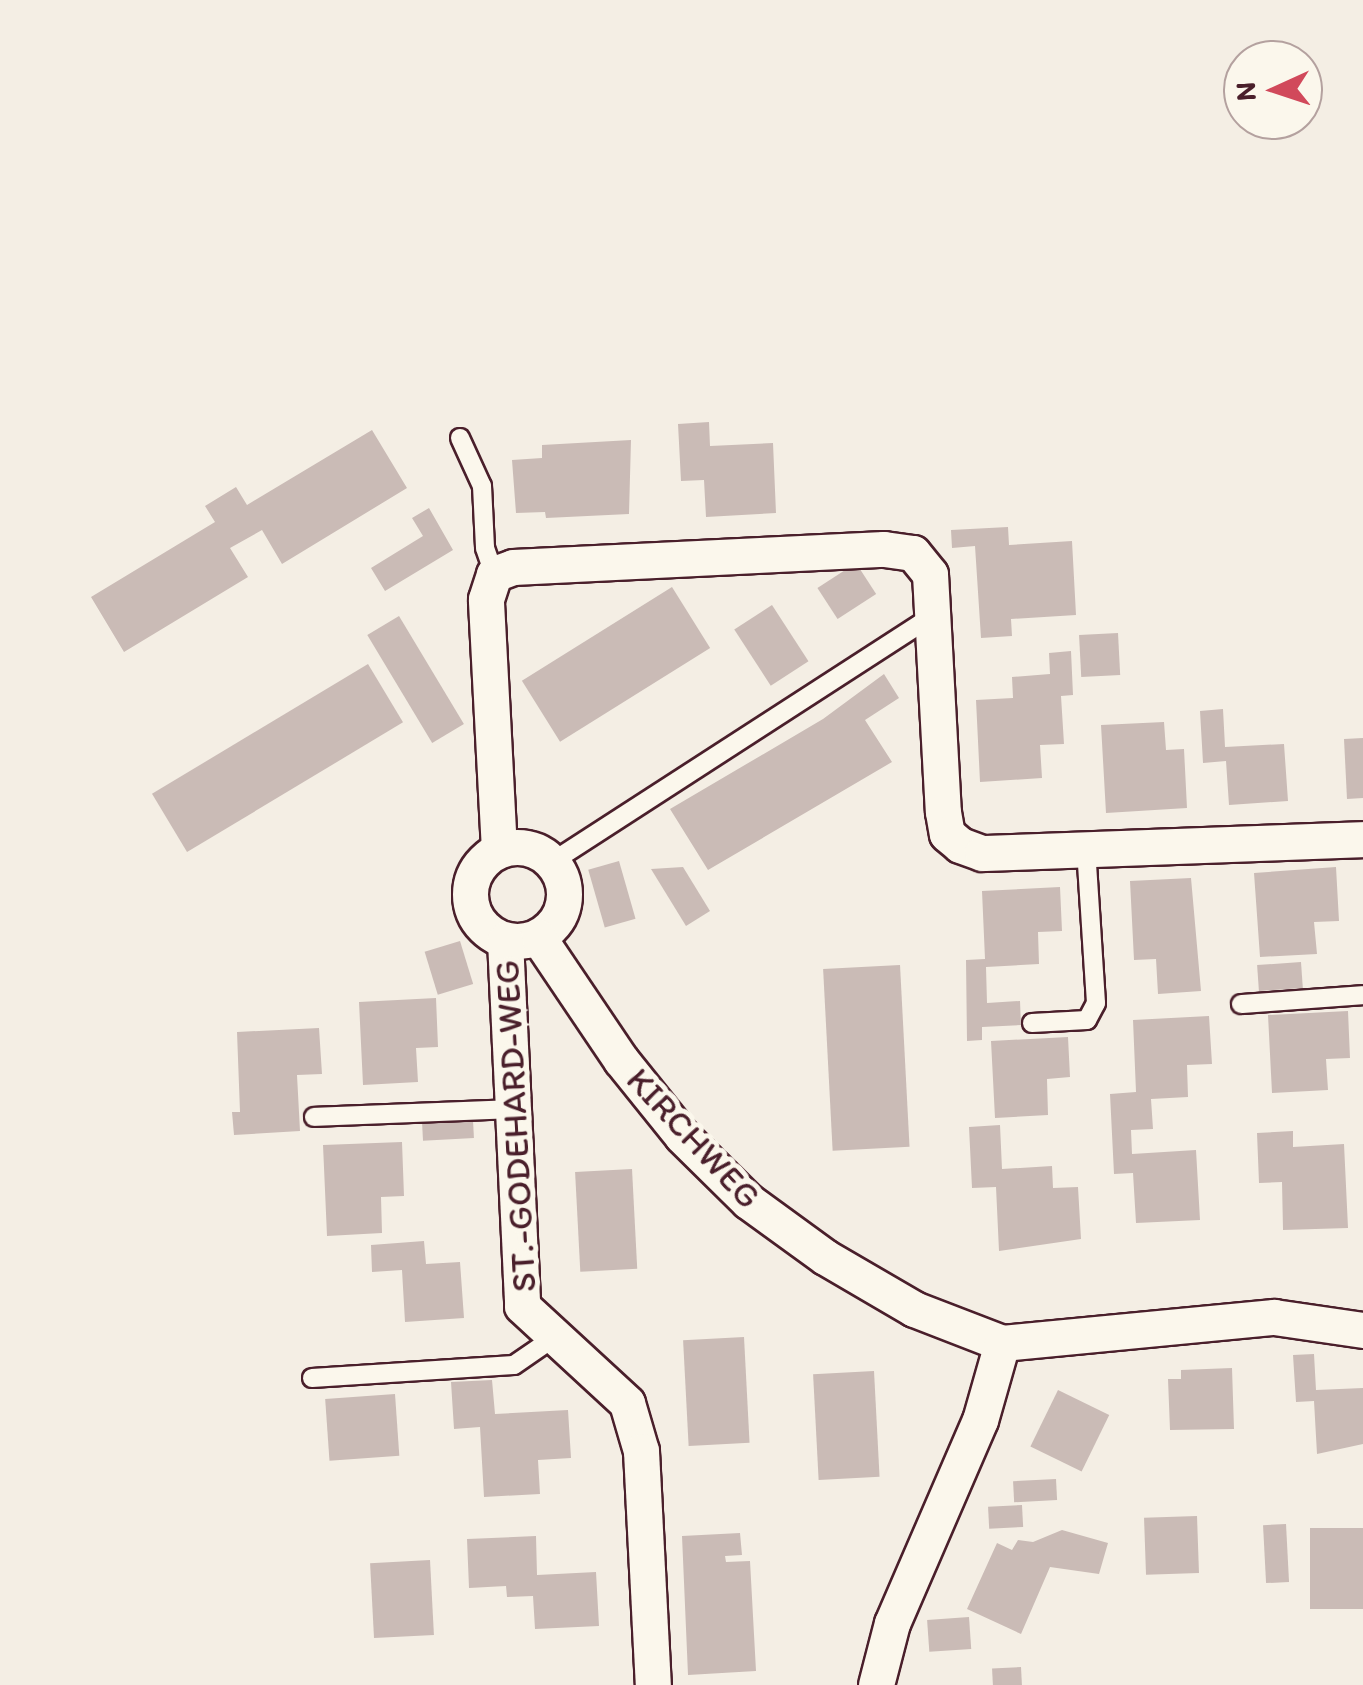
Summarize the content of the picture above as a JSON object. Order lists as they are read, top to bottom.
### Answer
{
  "streets": {
    "street": ["ST.-GODEHARD-WEG", "KIRCHWEG"]
  },
  "crossings": [
    ["ST.-GODEHARD-WEG", "KIRCHWEG"]
  ],
  "north": "left"
}
